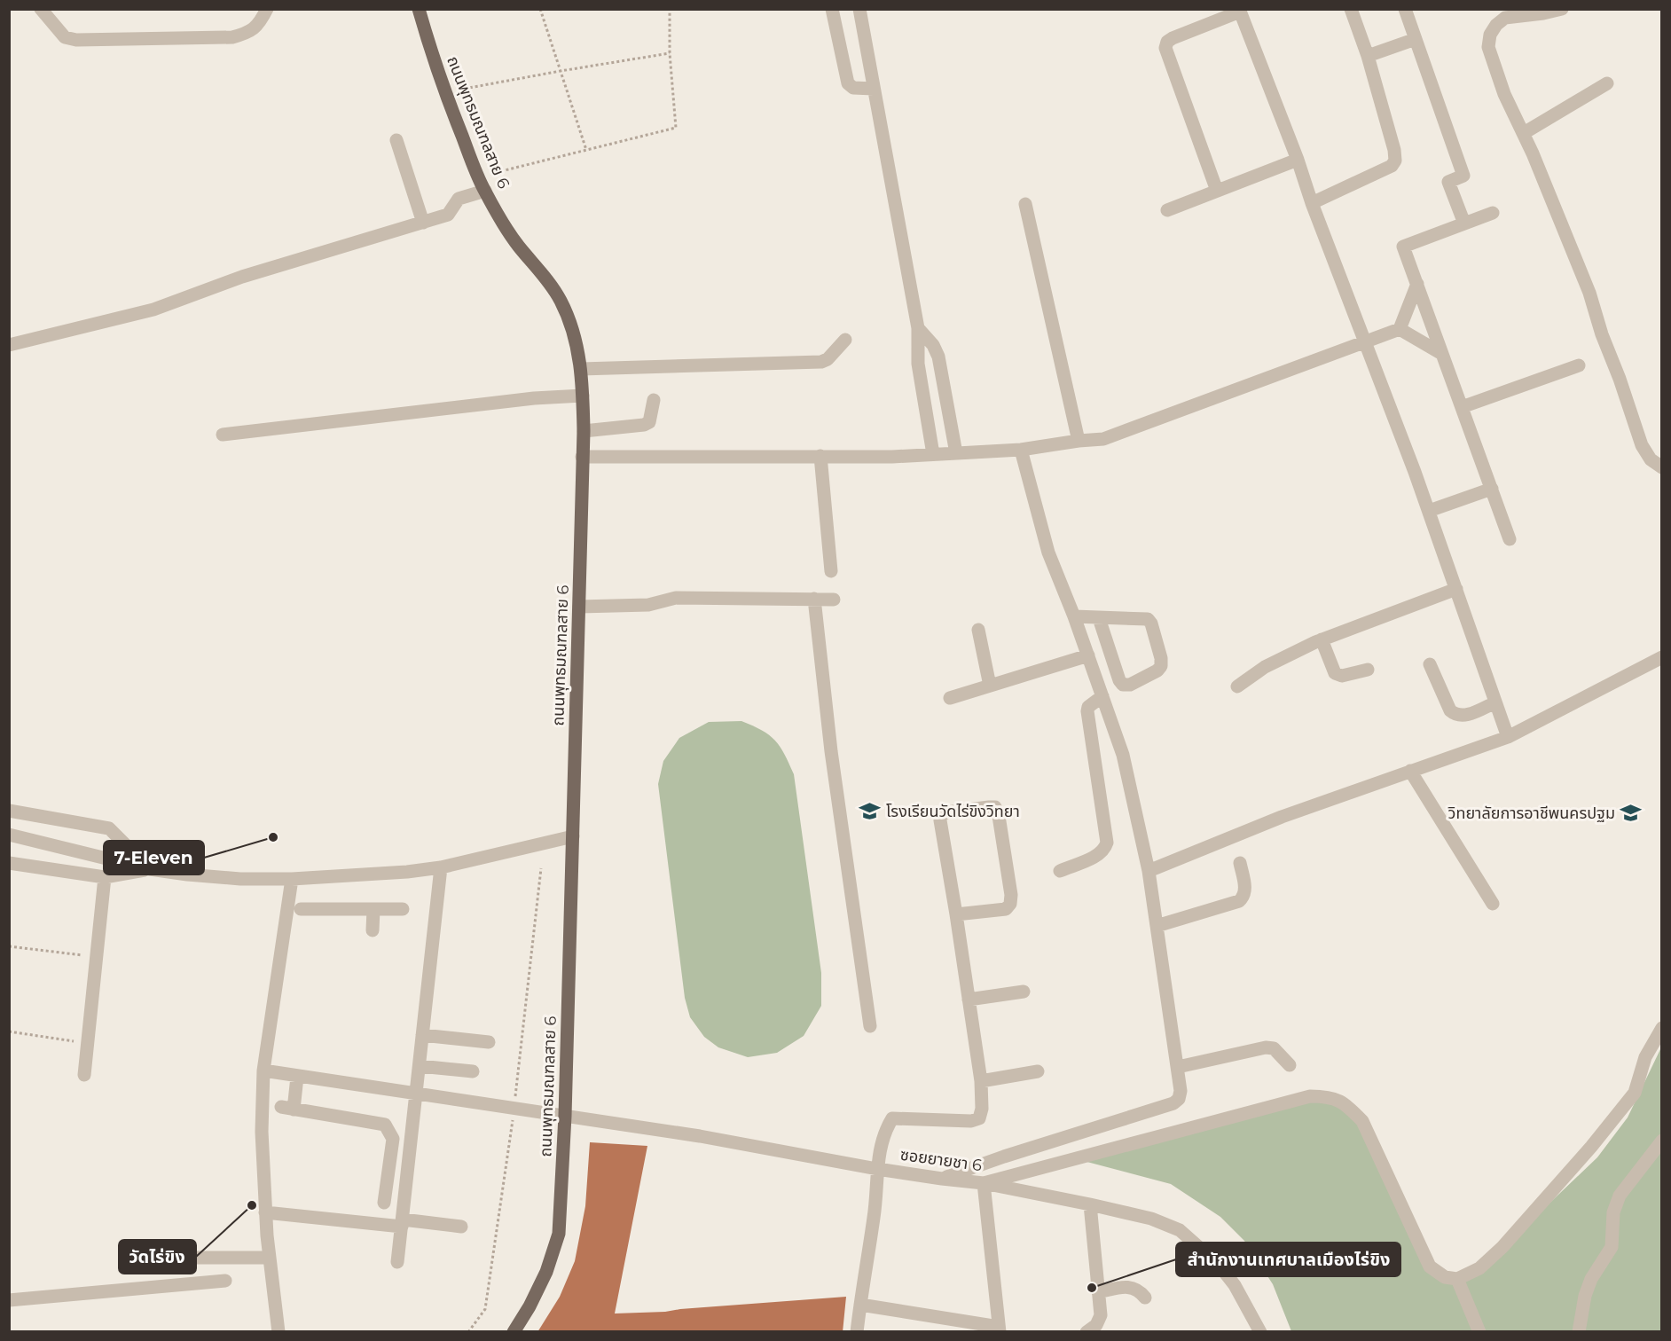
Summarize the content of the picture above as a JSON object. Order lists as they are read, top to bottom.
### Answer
{
  "streets": {
    "main road": ["ถนนพุทธมณฑลสาย 6"],
    "street": ["ซอยยายชา 6"]
  },
  "crossings": [
    ["ถนนพุทธมณฑลสาย 6", "ซอยยายชา 6"]
  ],
  "places": {
    "school or university": ["โรงเรียนวัดไร่ขิงวิทยา", "วิทยาลัยการอาชีพนครปฐม"],
    "other": ["7-Eleven", "วัดไร่ขิง", "สำนักงานเทศบาลเมืองไร่ขิง"]
  }
}
